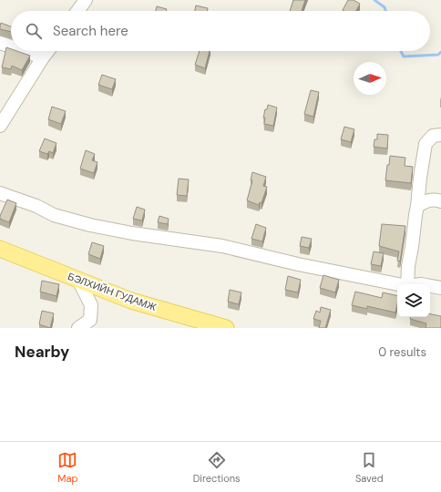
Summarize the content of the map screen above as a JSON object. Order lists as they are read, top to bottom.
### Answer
{
  "streets": {
    "main road": ["БЭЛХИЙН ГУДАМЖ"]
  },
  "north": "right",
  "page": {
    "search": "Search here",
    "heading": ["Nearby", "0 results"],
    "nav": ["Map", "Directions", "Saved"]
  }
}
